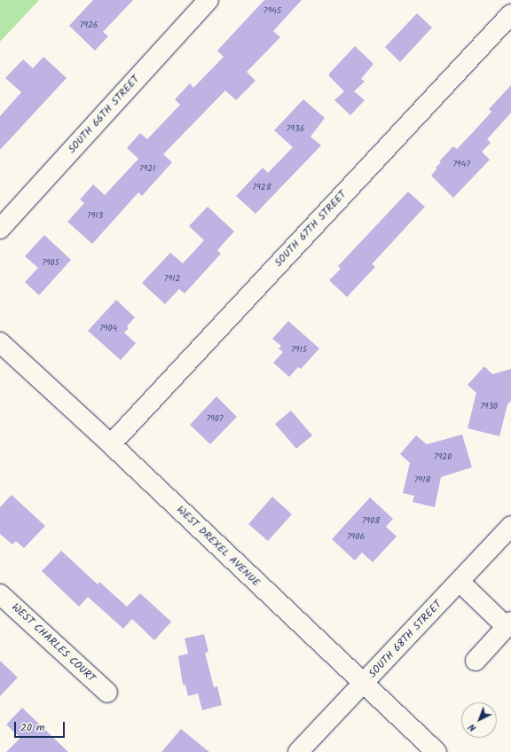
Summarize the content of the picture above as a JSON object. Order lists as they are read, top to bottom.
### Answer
{
  "streets": {
    "street": [
      "SOUTH 66TH STREET",
      "SOUTH 67TH STREET",
      "WEST DREXEL AVENUE",
      "SOUTH 68TH STREET",
      "WEST CHARLES COURT"
    ]
  },
  "crossings": [
    ["SOUTH 67TH STREET", "WEST DREXEL AVENUE"],
    ["WEST DREXEL AVENUE", "SOUTH 68TH STREET"]
  ],
  "house_numbers": [
    "7945",
    "7926",
    "7936",
    "7947",
    "7921",
    "7928",
    "7913",
    "7905",
    "7912",
    "7904",
    "7915",
    "7930",
    "7907",
    "7920",
    "7918",
    "7908",
    "7906"
  ],
  "scale_bar": "20 m",
  "north": "bottom left"
}
